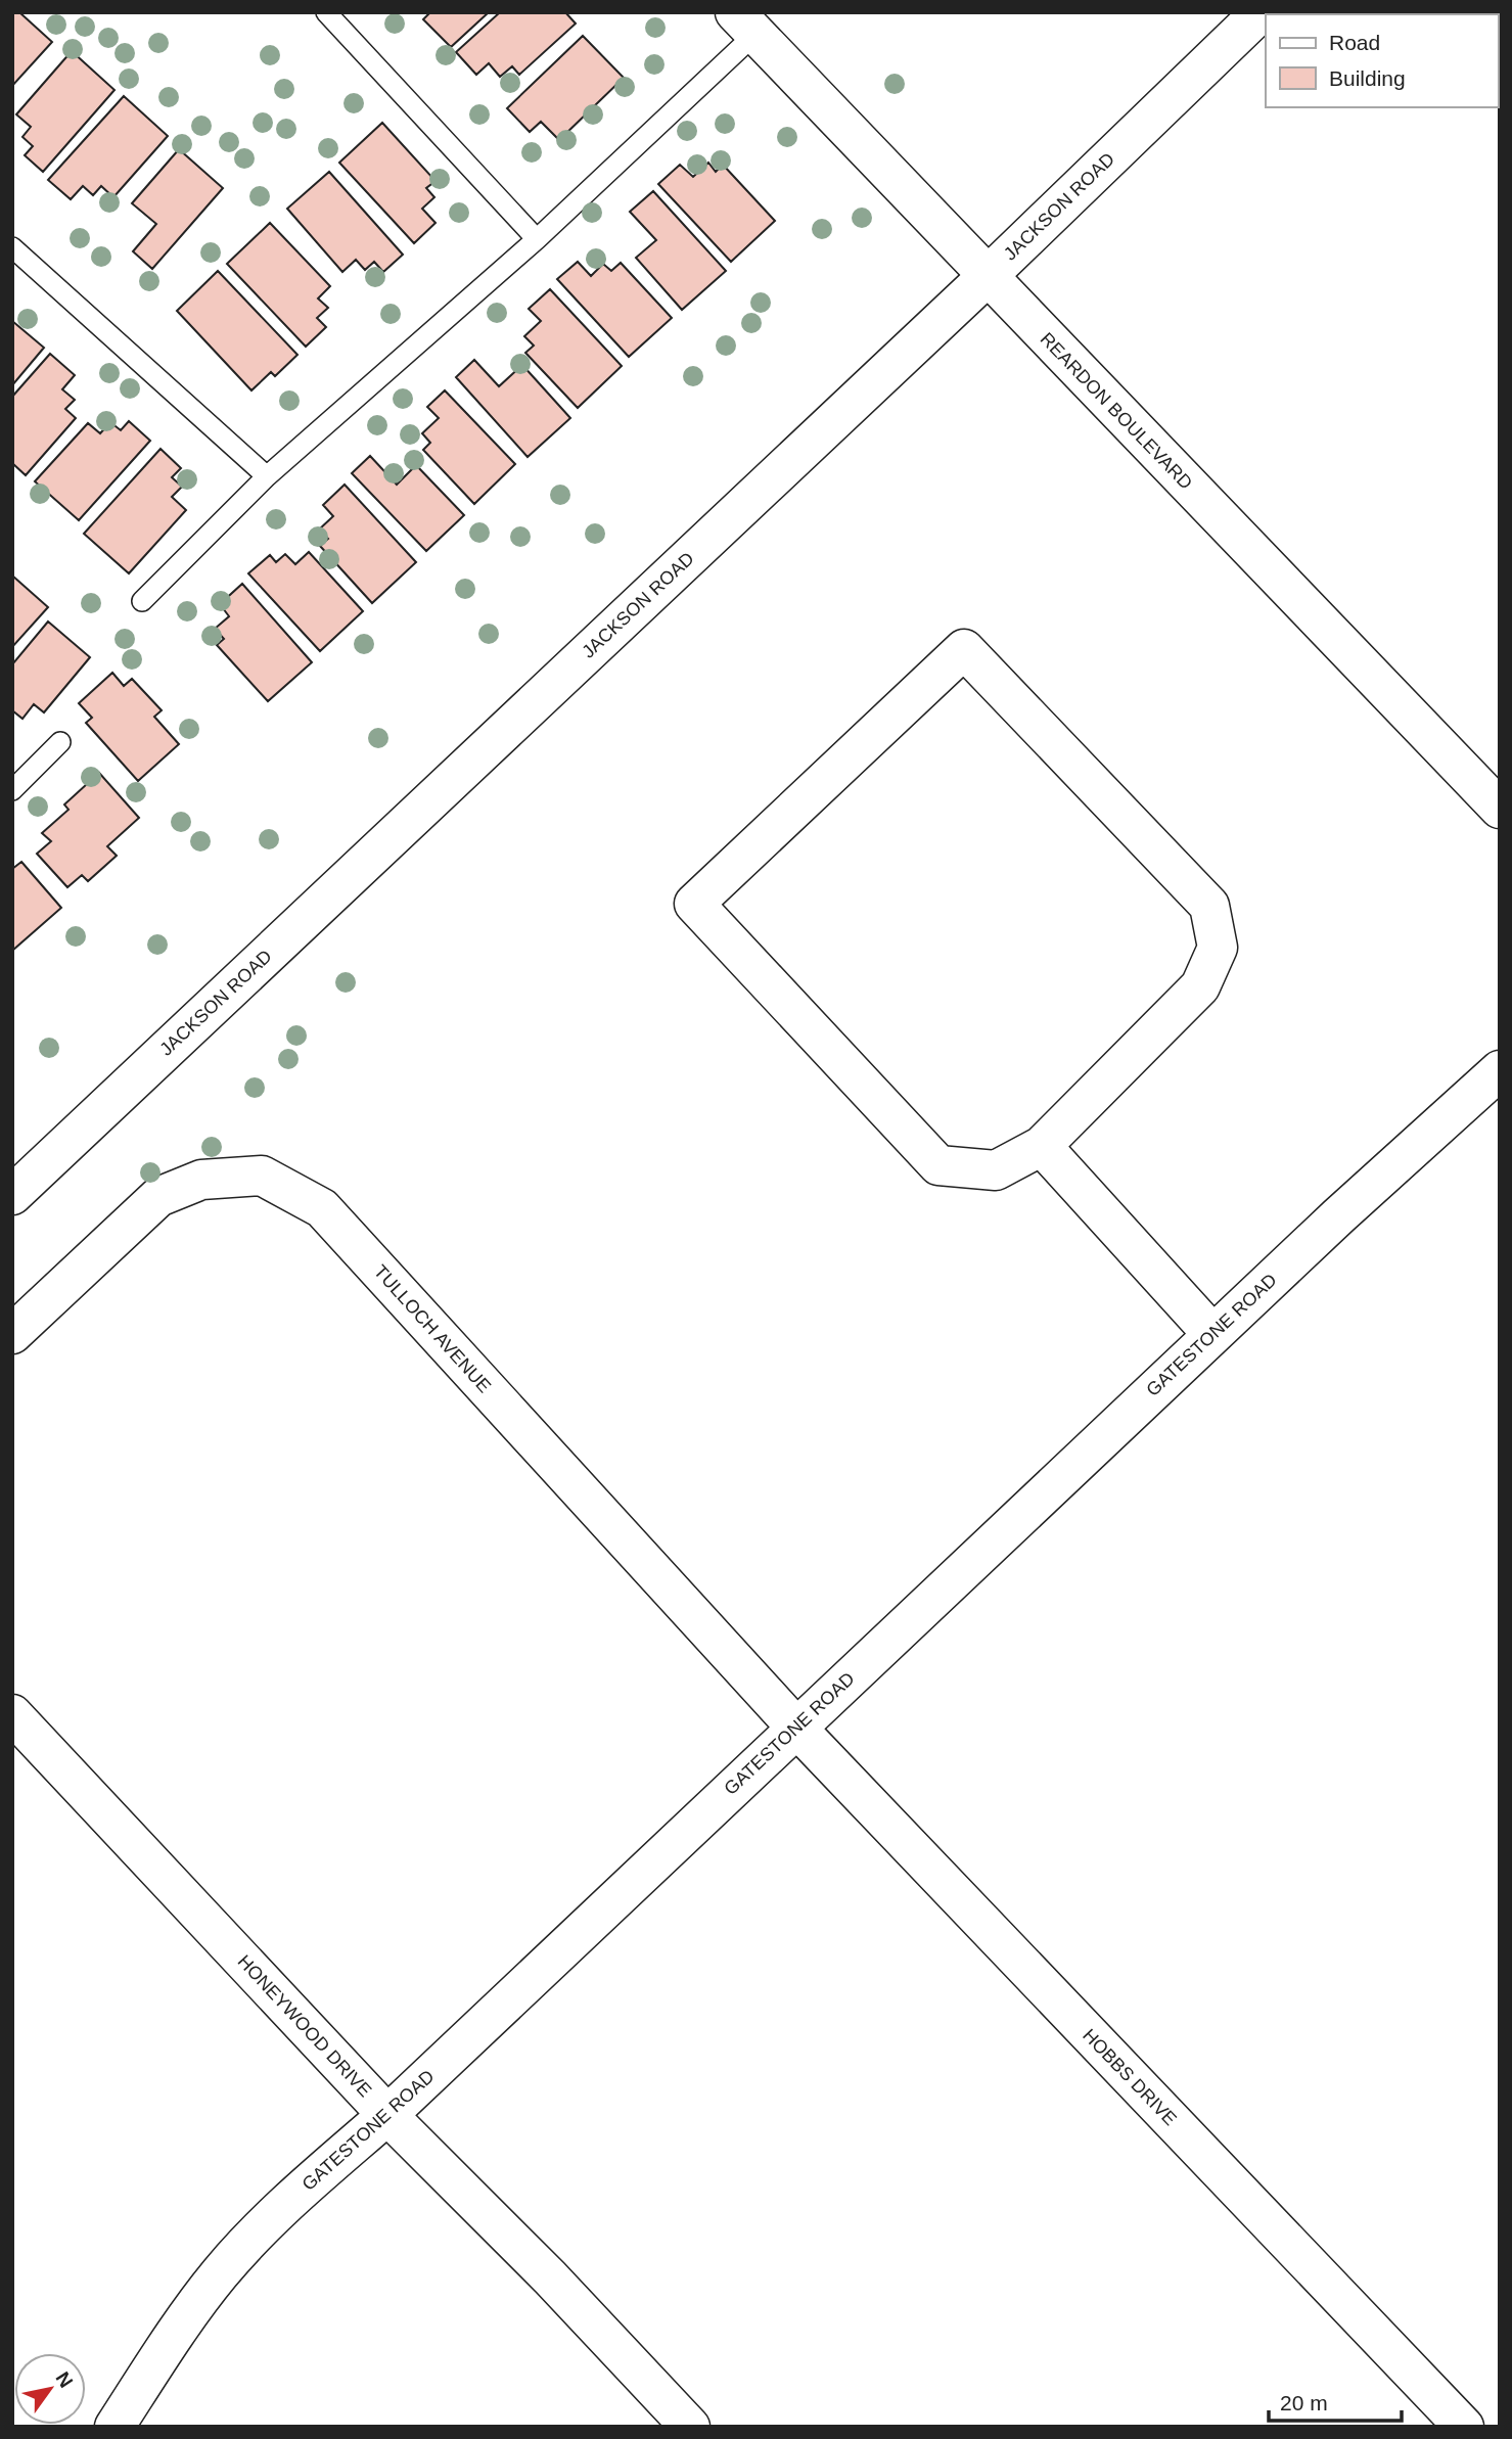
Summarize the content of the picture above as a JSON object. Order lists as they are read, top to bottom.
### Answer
{
  "streets": {
    "street": [
      "JACKSON ROAD",
      "REARDON BOULEVARD",
      "TULLOCH AVENUE",
      "GATESTONE ROAD",
      "HONEYWOOD DRIVE",
      "HOBBS DRIVE"
    ]
  },
  "crossings": [
    ["JACKSON ROAD", "REARDON BOULEVARD"],
    ["TULLOCH AVENUE", "GATESTONE ROAD"],
    ["TULLOCH AVENUE", "HOBBS DRIVE"],
    ["GATESTONE ROAD", "HONEYWOOD DRIVE"],
    ["GATESTONE ROAD", "HOBBS DRIVE"]
  ],
  "legend": ["Road", "Building"],
  "scale_bar": "20 m",
  "north": "top right"
}
